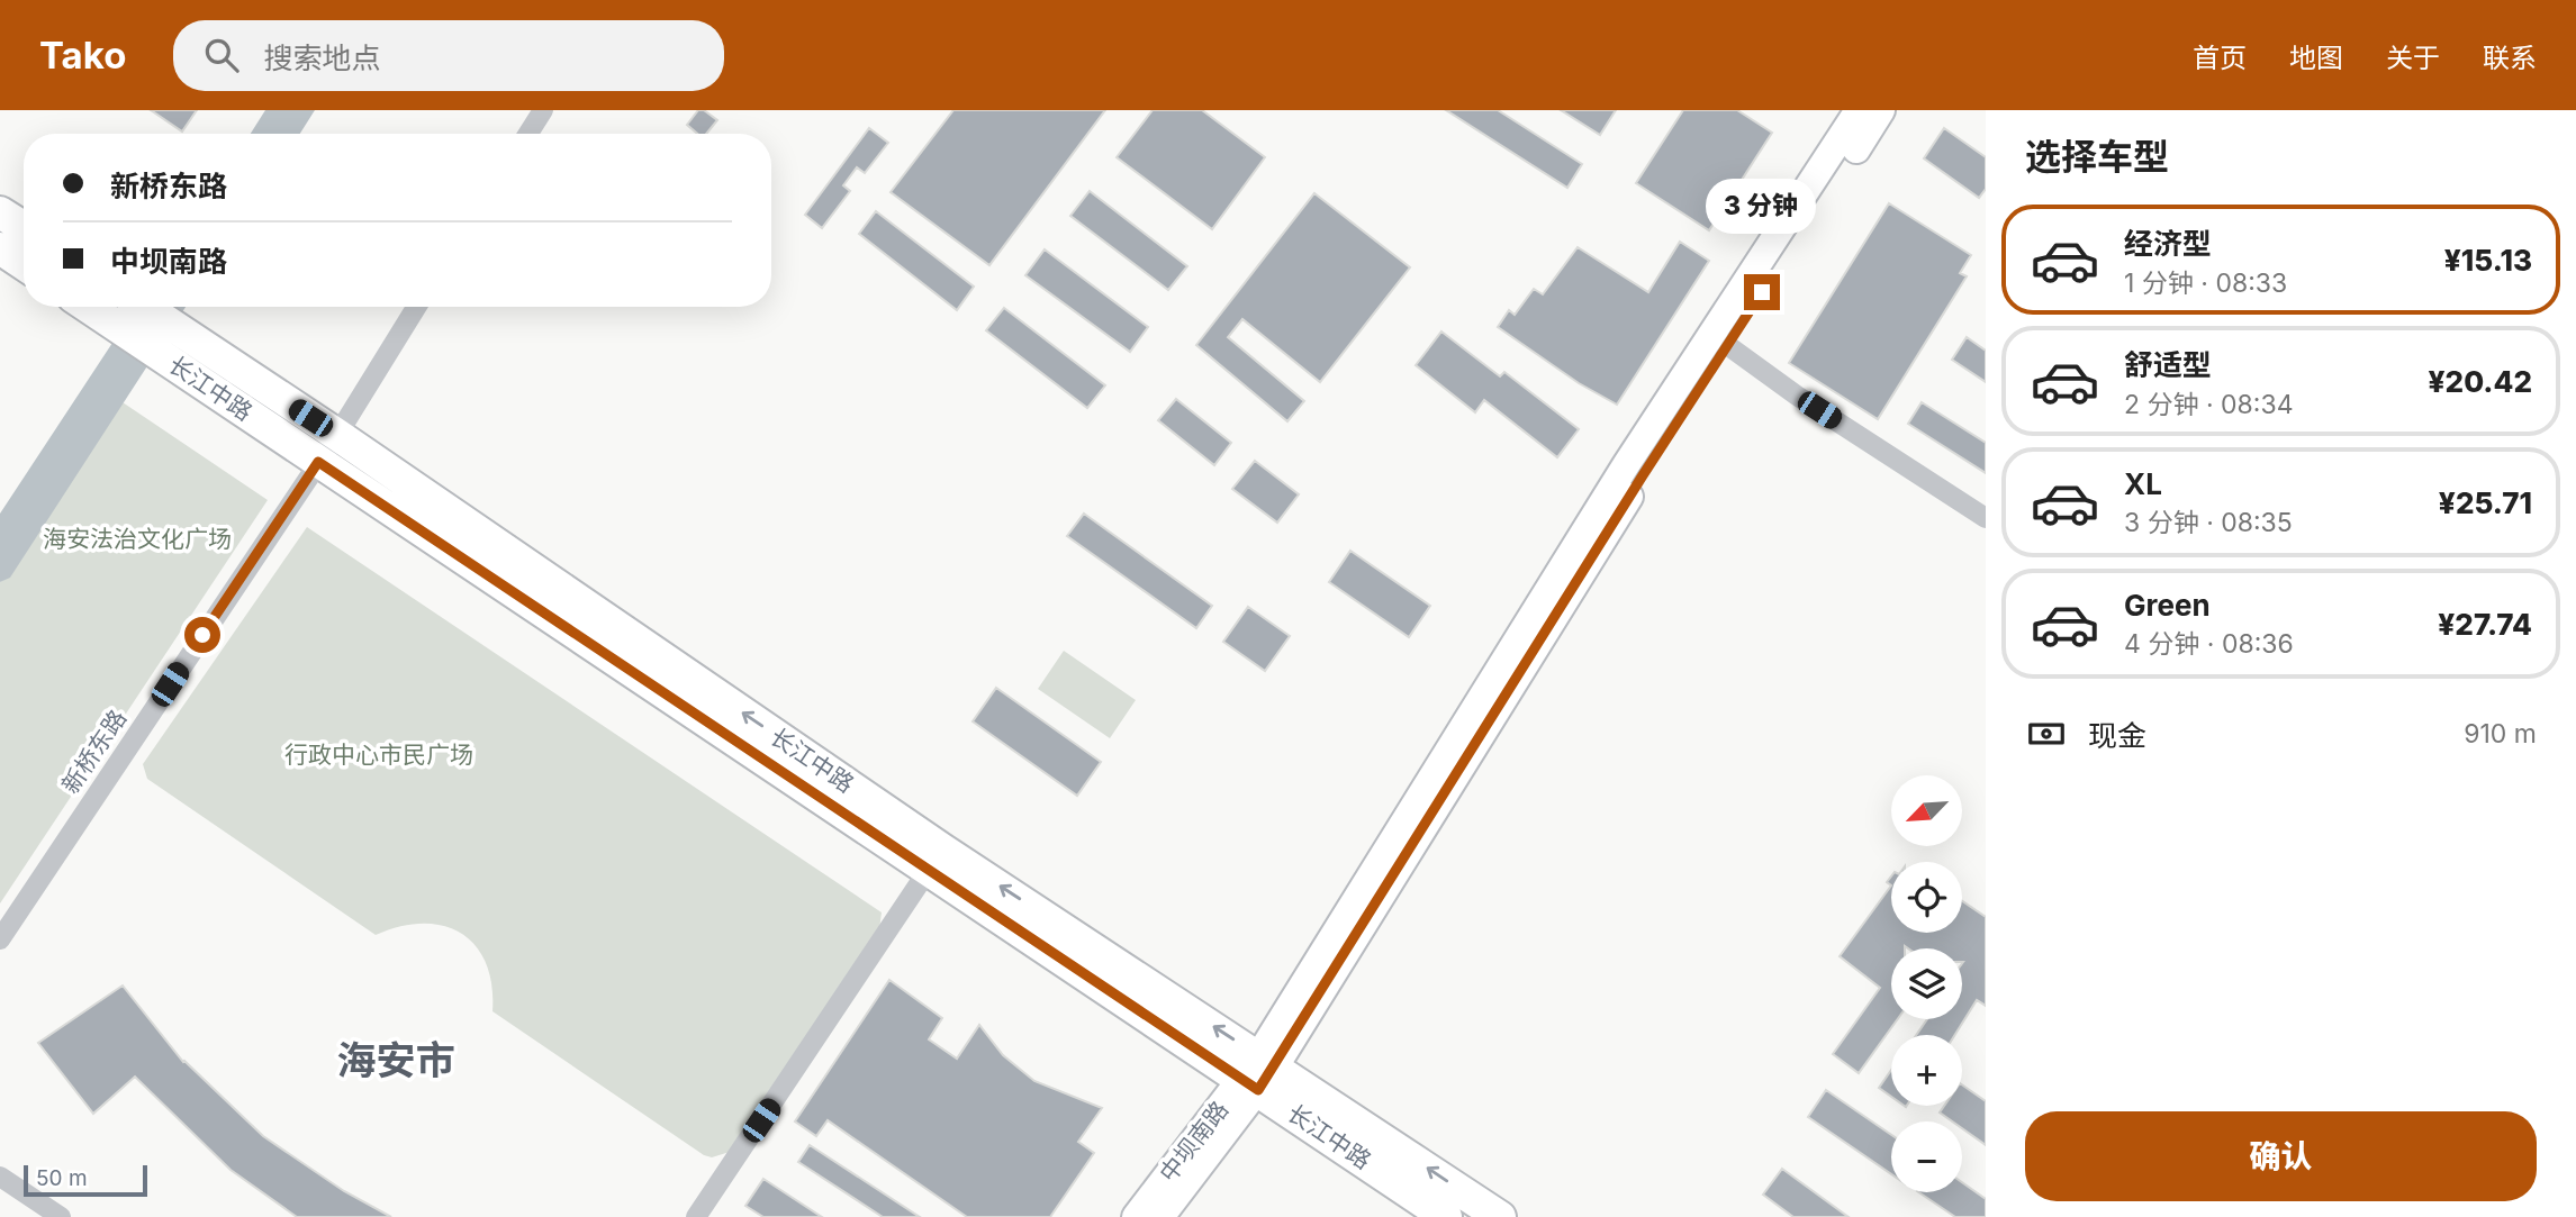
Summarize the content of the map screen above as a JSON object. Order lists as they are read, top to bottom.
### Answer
{
  "streets": {
    "main road": ["长江中路", "中坝南路"],
    "street": ["新桥东路"]
  },
  "crossings": [
    ["长江中路", "新桥东路"],
    ["长江中路", "中坝南路"]
  ],
  "districts": ["海安市"],
  "parks": ["海安法治文化广场", "行政中心市民广场"],
  "scale_bar": "50 m",
  "north": "bottom left",
  "page": {
    "header": "Tako",
    "search": "搜索地点",
    "nav": [
      "首页",
      "地图",
      "关于",
      "联系"
    ],
    "heading": "选择车型",
    "banner": ["新桥东路", "中坝南路"],
    "bubble": "3 分钟",
    "list": [
      {
        "name": "经济型",
        "note": "1 分钟 · 08:33",
        "value": "¥15.13"
      },
      {
        "name": "舒适型",
        "note": "2 分钟 · 08:34",
        "value": "¥20.42"
      },
      {
        "name": "XL",
        "note": "3 分钟 · 08:35",
        "value": "¥25.71"
      },
      {
        "name": "Green",
        "note": "4 分钟 · 08:36",
        "value": "¥27.74"
      }
    ],
    "pay": ["现金", "910 m"],
    "map_buttons": ["+", "−"],
    "buttons": "确认",
    "scale": "50 m"
  }
}
